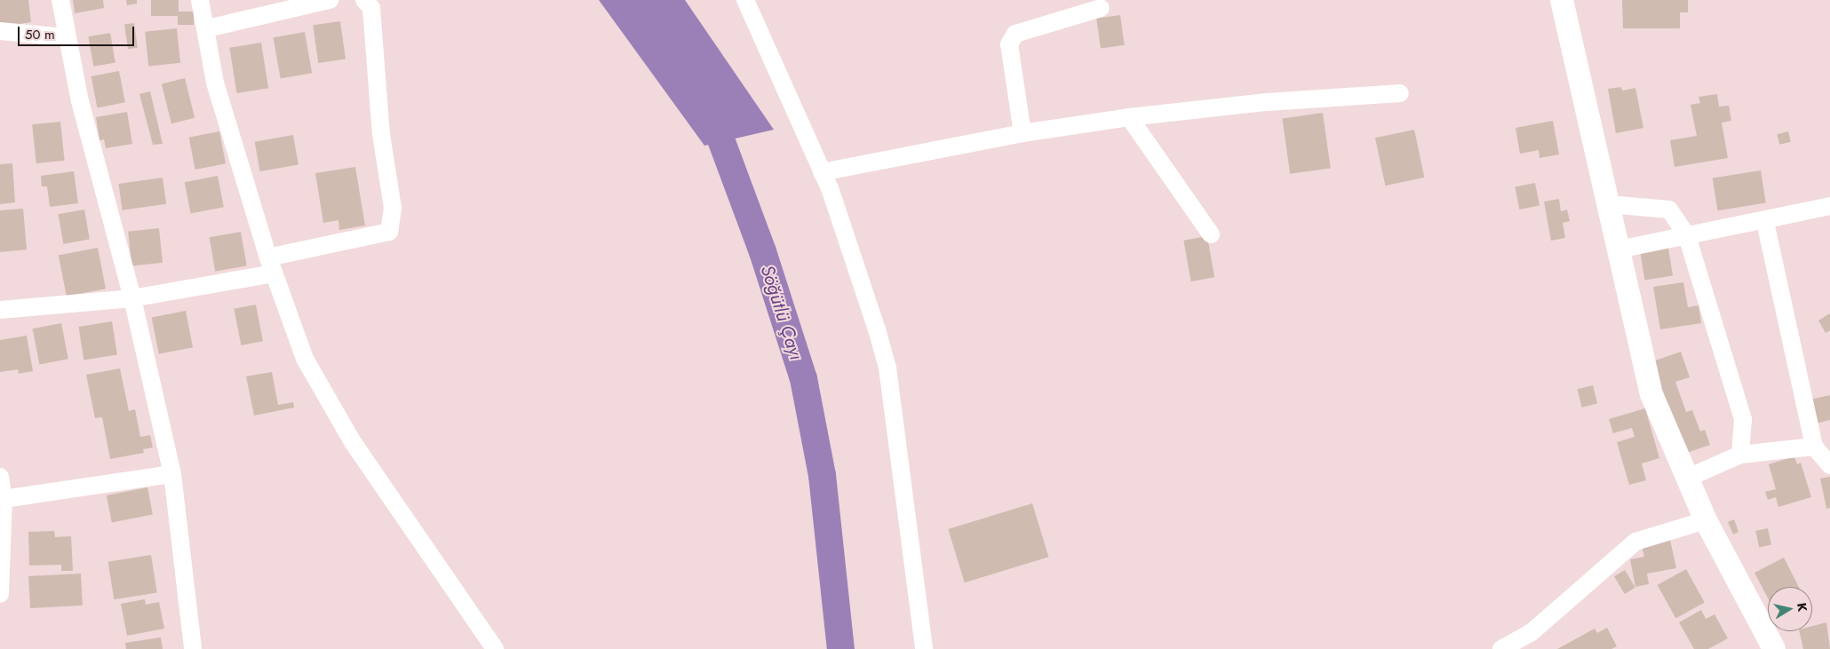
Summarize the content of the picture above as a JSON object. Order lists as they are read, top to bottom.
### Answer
{
  "water": ["Söğütlü Çayı"],
  "scale_bar": "50 m",
  "north": "right"
}
